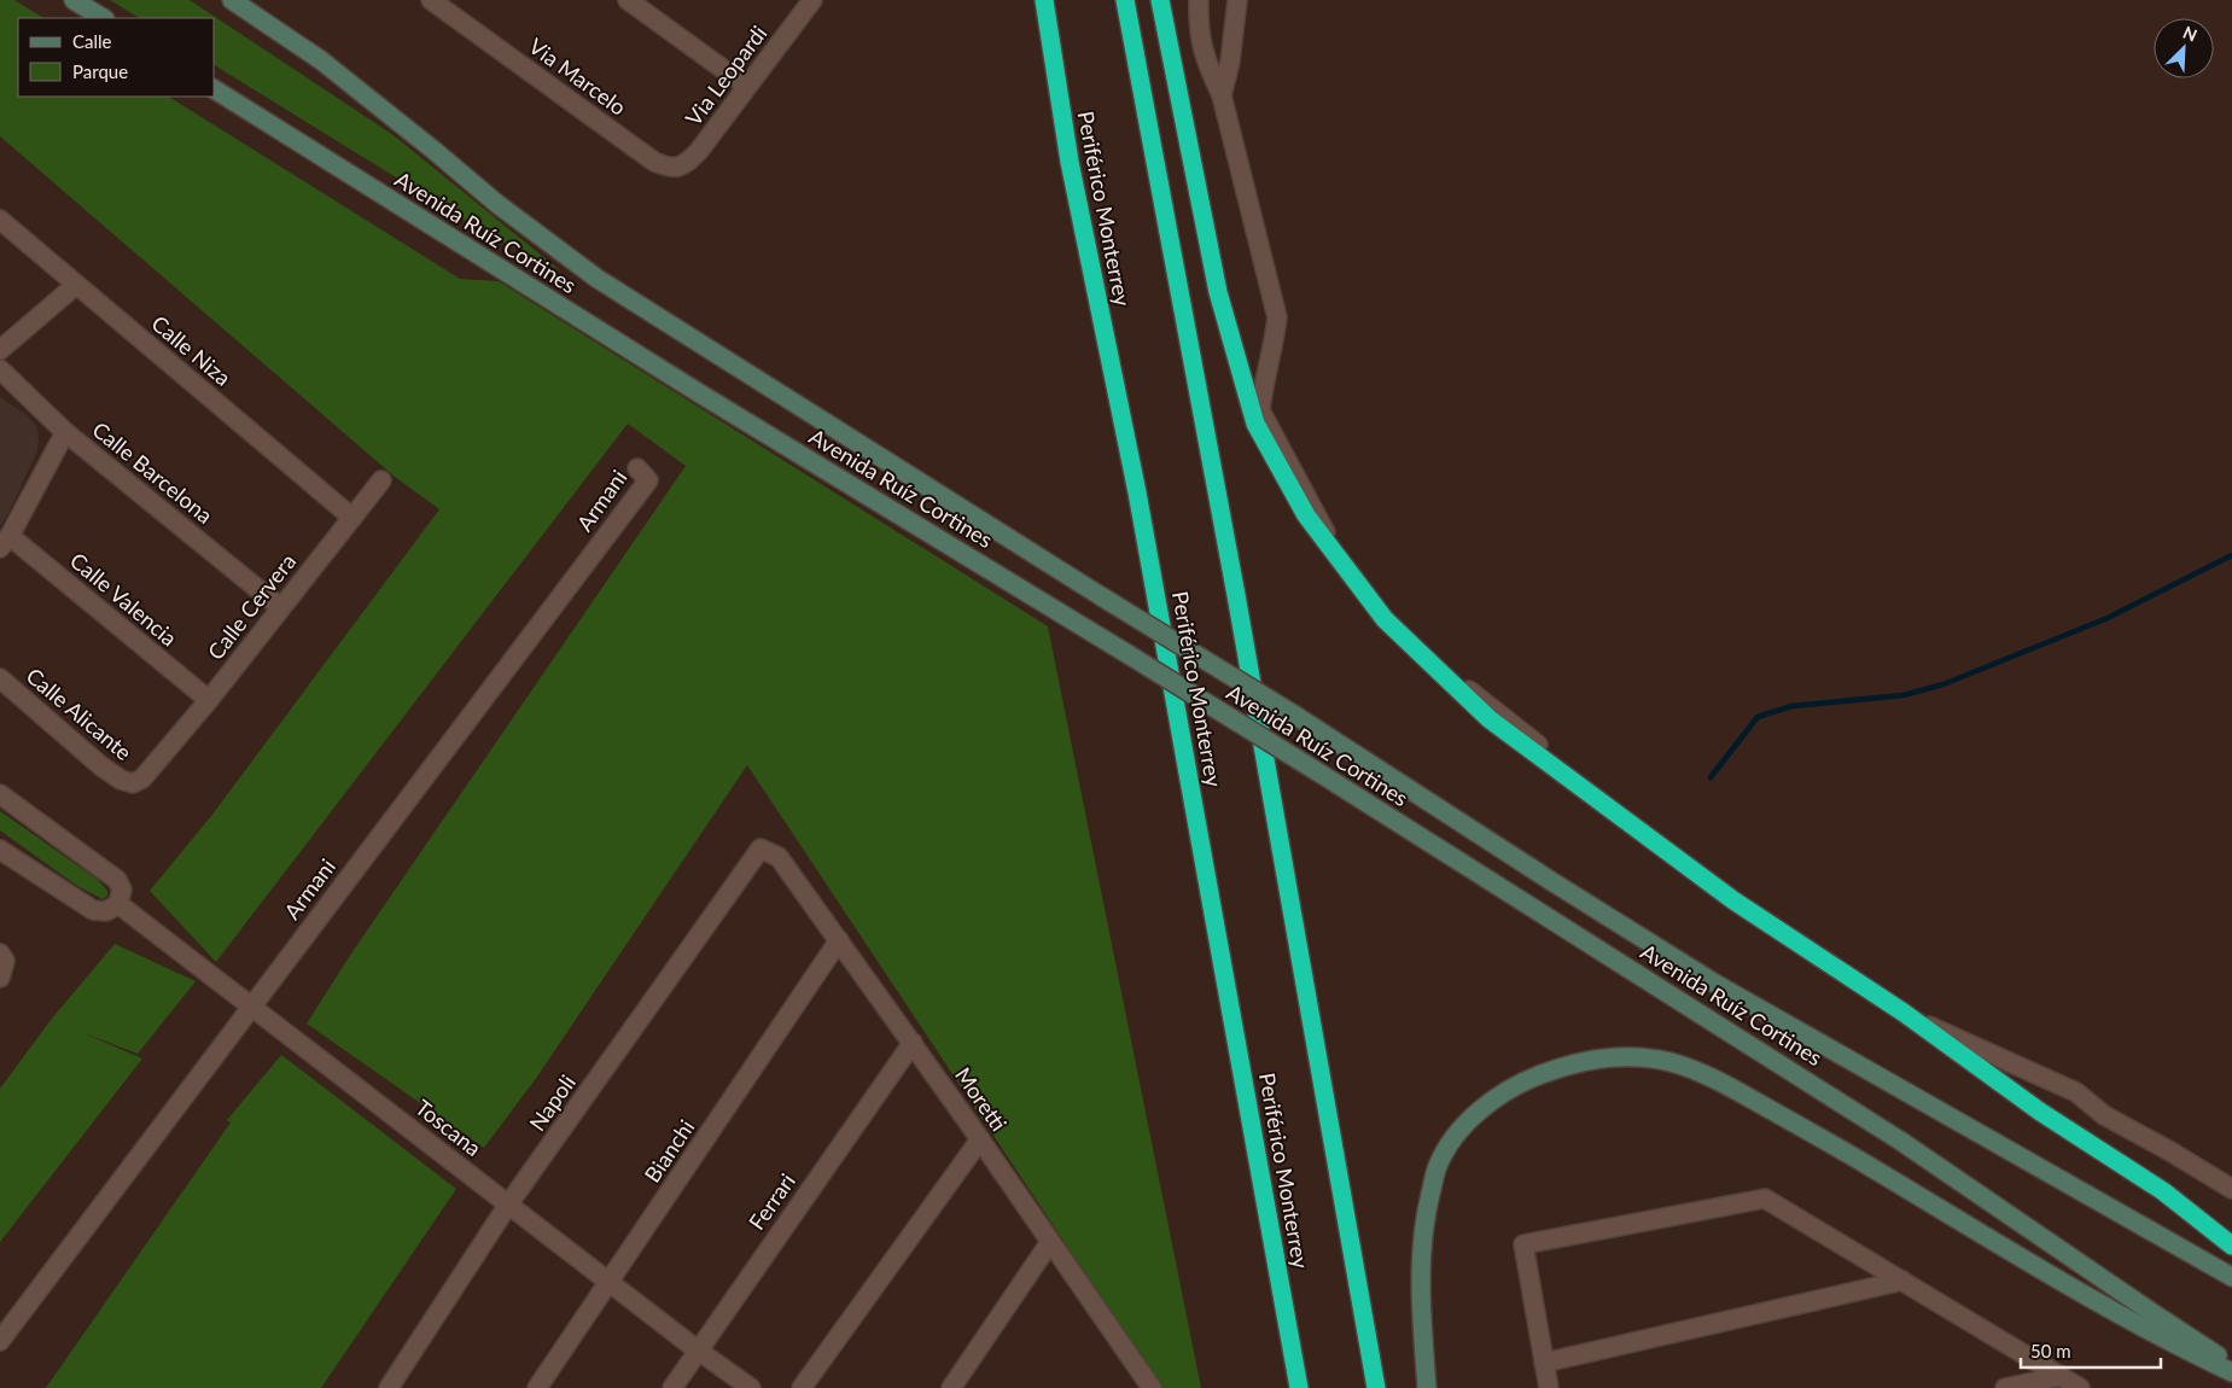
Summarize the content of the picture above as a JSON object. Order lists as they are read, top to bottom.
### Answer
{
  "streets": {
    "highway": ["Periférico Monterrey"],
    "main road": ["Avenida Ruíz Cortines"],
    "street": [
      "Via Leopardi",
      "Via Marcelo",
      "Calle Niza",
      "Calle Barcelona",
      "Armani",
      "Calle Valencia",
      "Calle Cervera",
      "Calle Alicante",
      "Moretti",
      "Napoli",
      "Toscana",
      "Bianchi",
      "Ferrari"
    ]
  },
  "crossings": [
    ["Via Leopardi", "Via Marcelo"],
    ["Calle Niza", "Calle Cervera"],
    ["Calle Barcelona", "Calle Cervera"],
    ["Armani", "Toscana"],
    ["Calle Valencia", "Calle Cervera"],
    ["Calle Cervera", "Calle Alicante"],
    ["Moretti", "Napoli"],
    ["Moretti", "Bianchi"],
    ["Moretti", "Ferrari"],
    ["Napoli", "Toscana"],
    ["Toscana", "Bianchi"],
    ["Toscana", "Ferrari"]
  ],
  "legend": ["Calle", "Parque"],
  "scale_bar": "50 m",
  "north": "top right"
}
